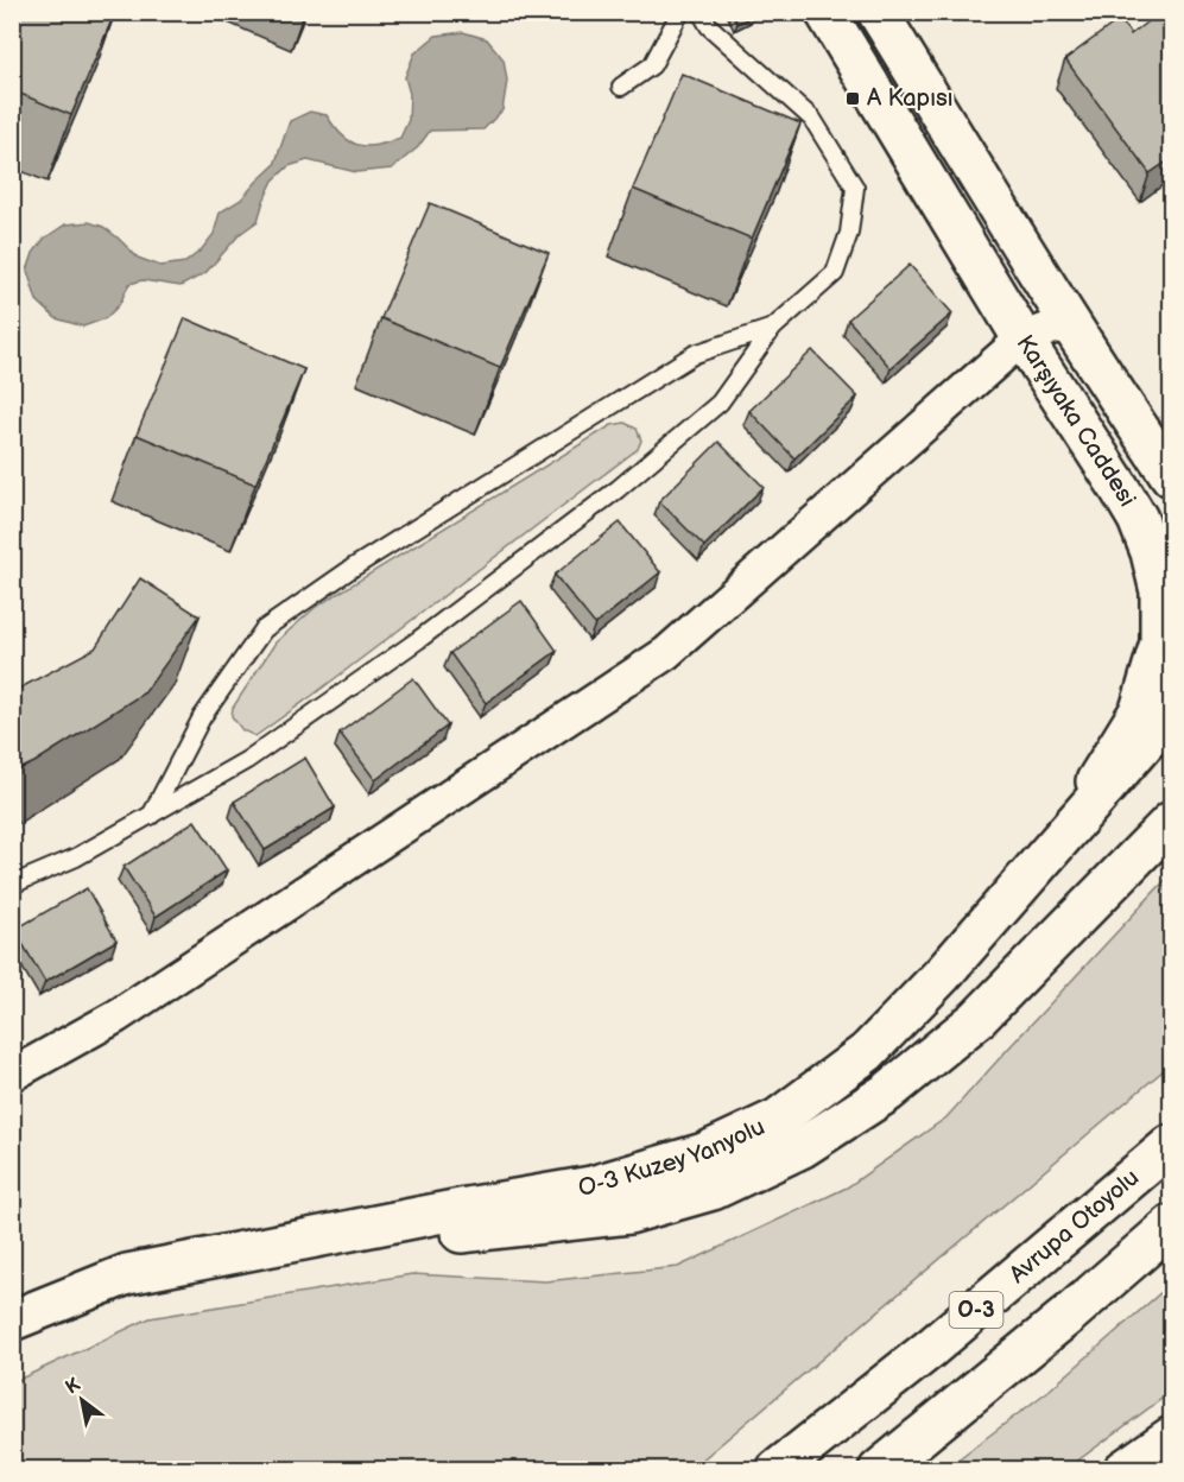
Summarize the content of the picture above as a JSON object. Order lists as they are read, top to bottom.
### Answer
{
  "streets": {
    "main road": [
      "Karşıyaka Caddesi",
      "O-3 Kuzey Yanyolu",
      "Avrupa Otoyolu",
      "O-3"
    ]
  },
  "crossings": [
    ["Karşıyaka Caddesi", "O-3 Kuzey Yanyolu"]
  ],
  "places": {
    "transit": ["A Kapısı"]
  },
  "north": "top left"
}
